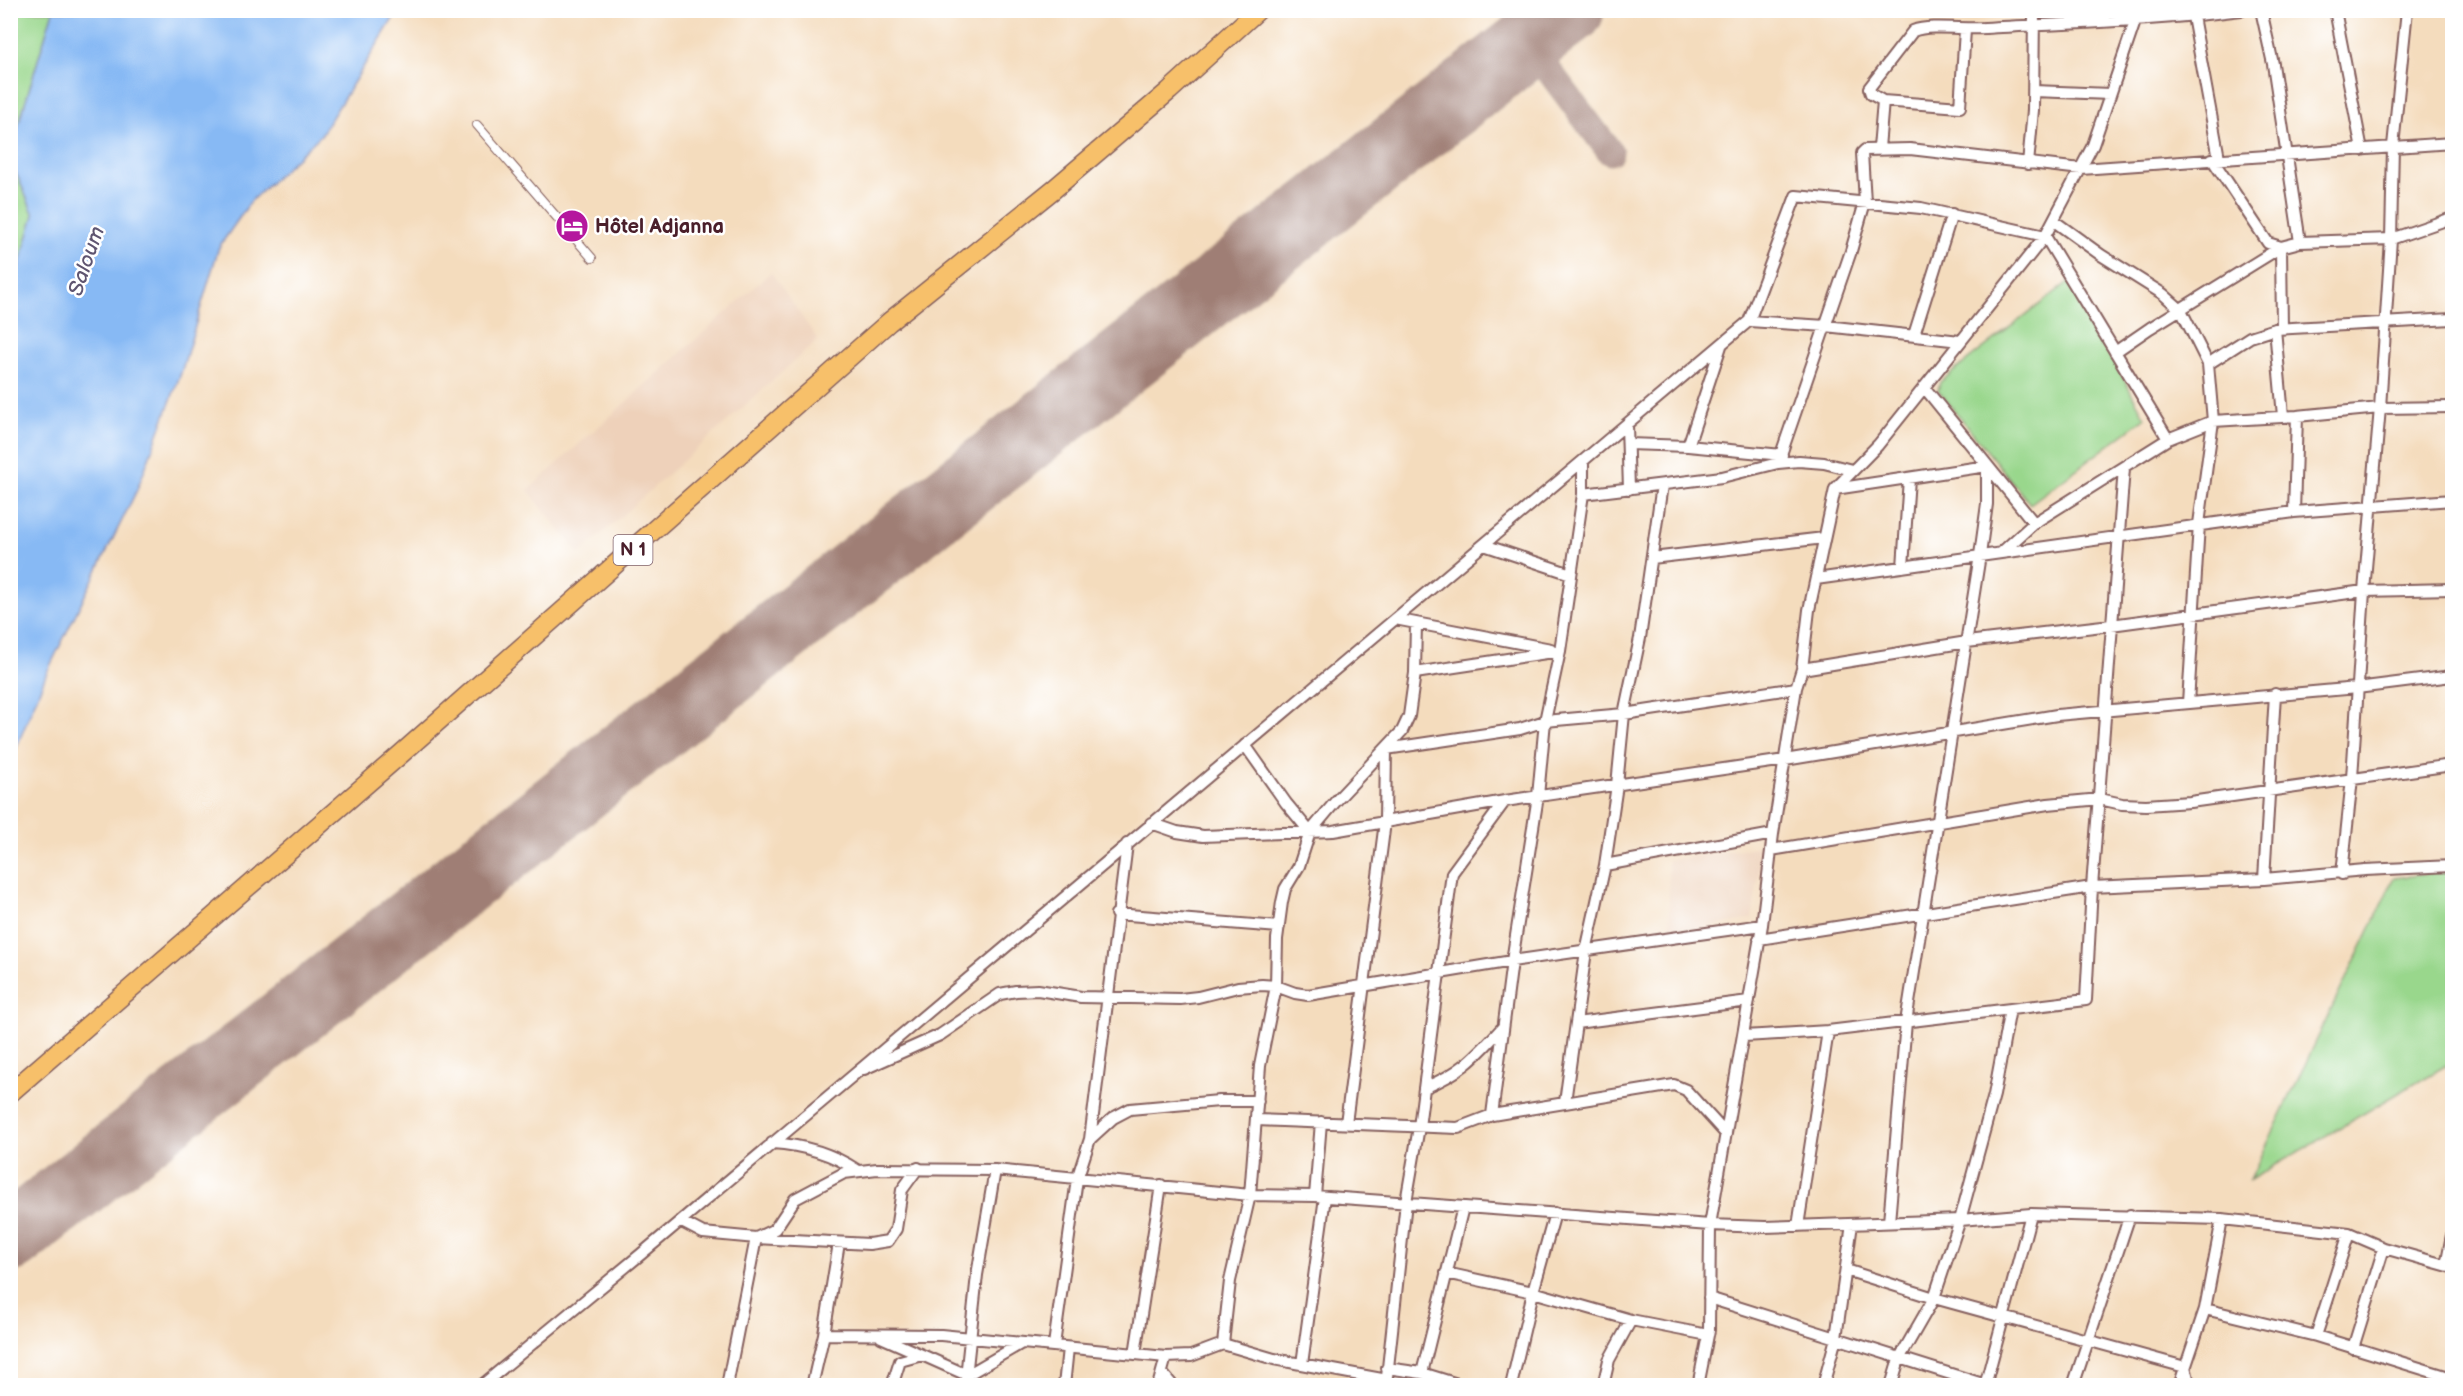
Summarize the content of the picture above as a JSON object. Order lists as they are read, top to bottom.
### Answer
{
  "streets": {
    "highway": ["N 1"]
  },
  "water": ["Saloum"],
  "places": {
    "hotel": ["Hôtel Adjanna"]
  }
}
